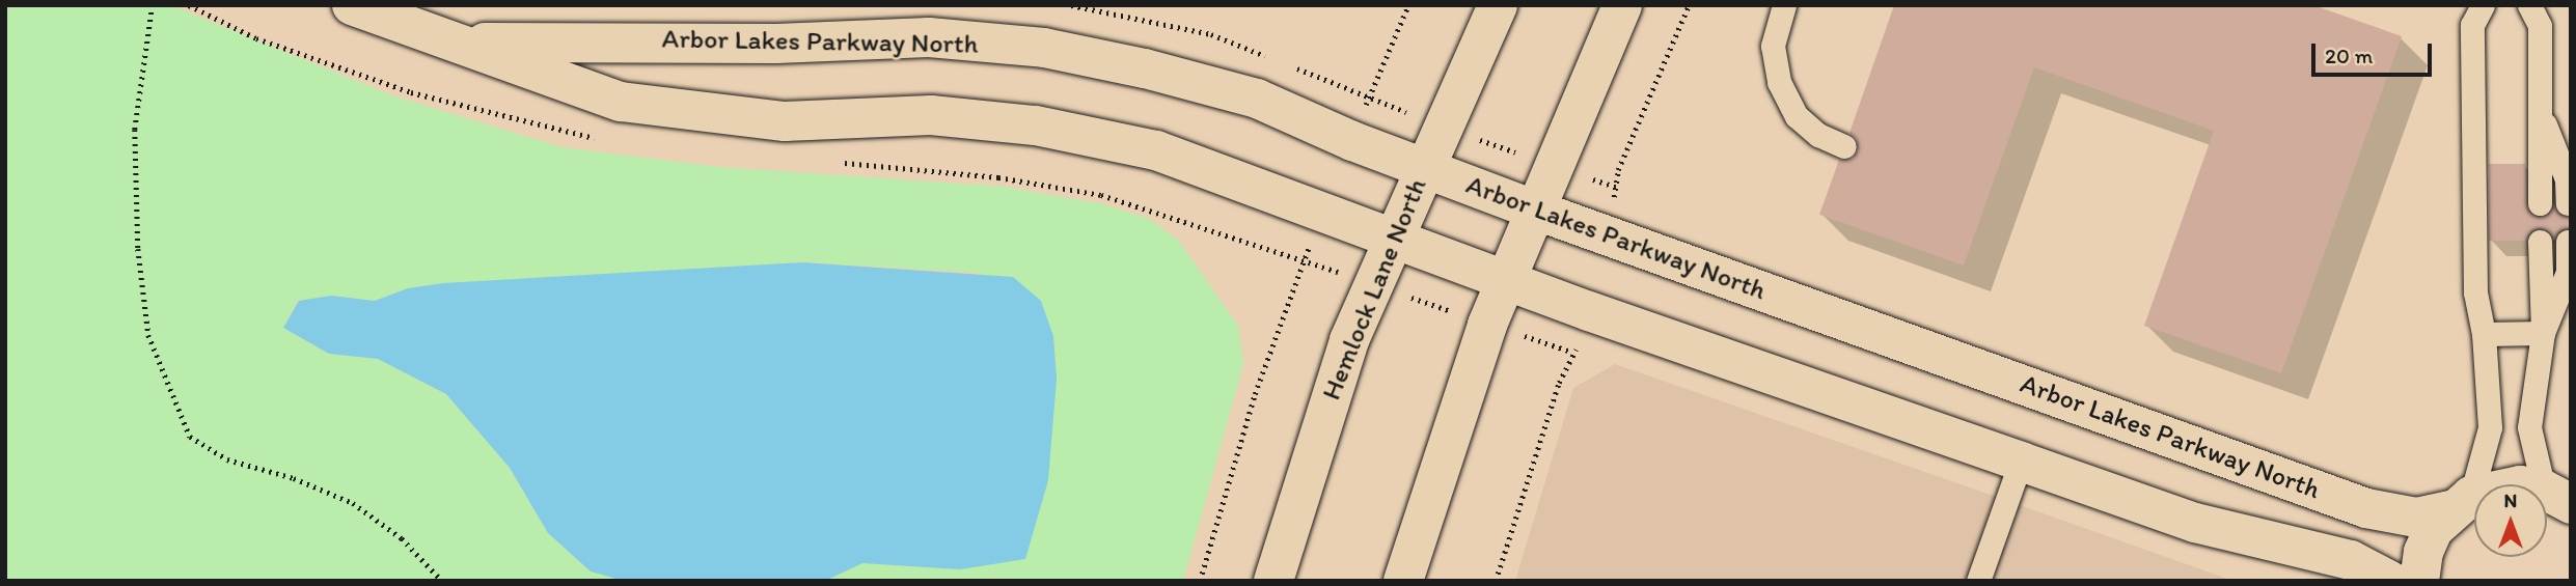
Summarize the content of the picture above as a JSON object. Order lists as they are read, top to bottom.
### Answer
{
  "streets": {
    "street": ["Arbor Lakes Parkway North", "Hemlock Lane North"]
  },
  "crossings": [
    ["Arbor Lakes Parkway North", "Hemlock Lane North"]
  ],
  "scale_bar": "20 m",
  "north": "top"
}
